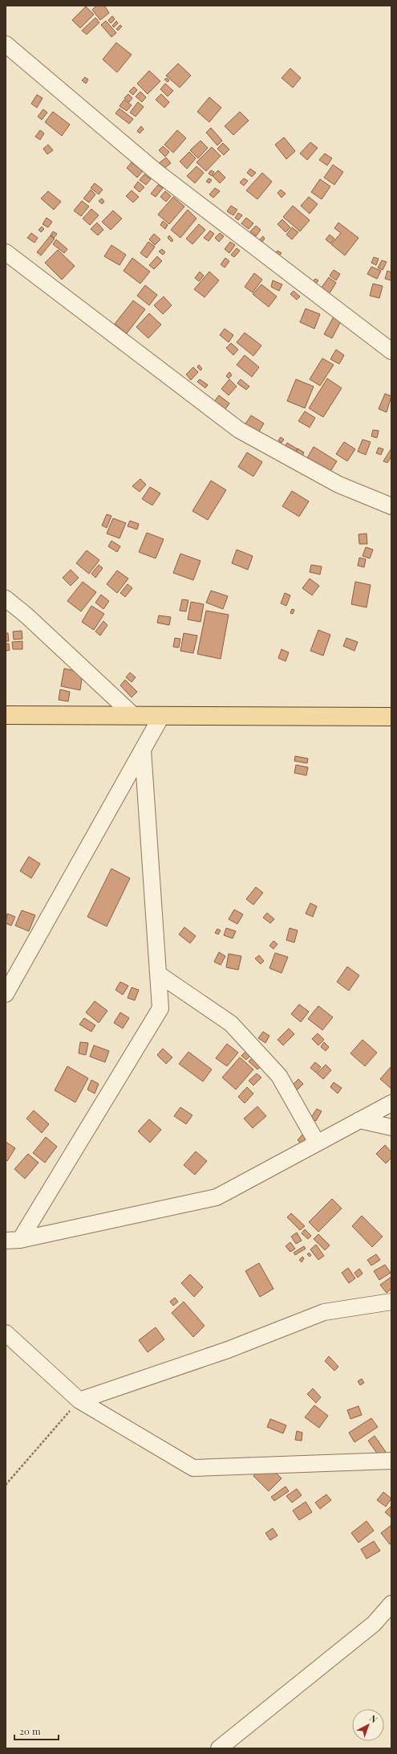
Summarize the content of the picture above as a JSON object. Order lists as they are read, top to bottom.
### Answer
{
  "scale_bar": "20 m",
  "north": "top right"
}
